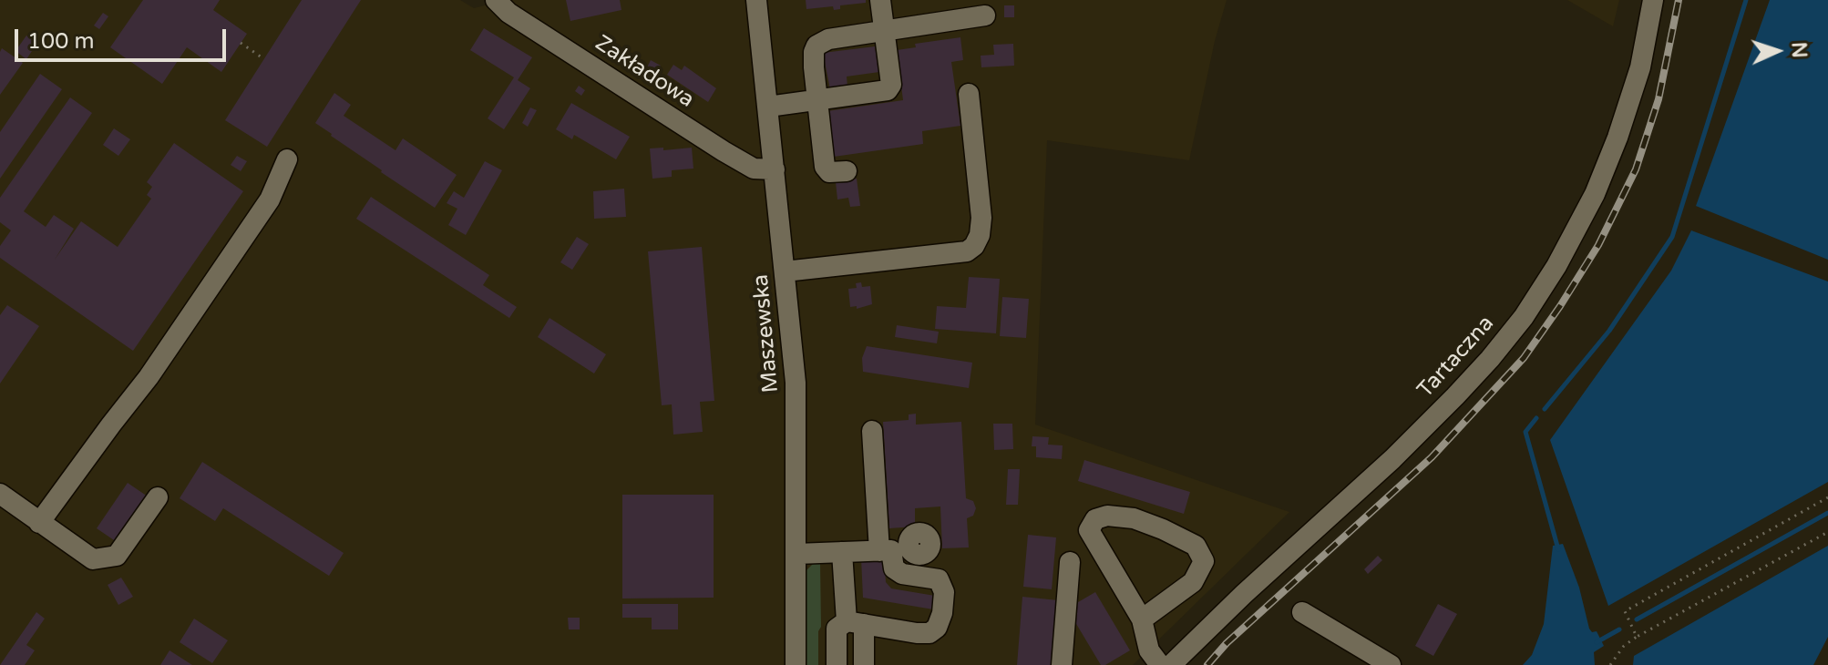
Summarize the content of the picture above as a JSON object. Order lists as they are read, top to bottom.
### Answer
{
  "streets": {
    "street": ["Zakładowa", "Maszewska", "Tartaczna"]
  },
  "crossings": [
    ["Zakładowa", "Maszewska"]
  ],
  "scale_bar": "100 m",
  "north": "right"
}
